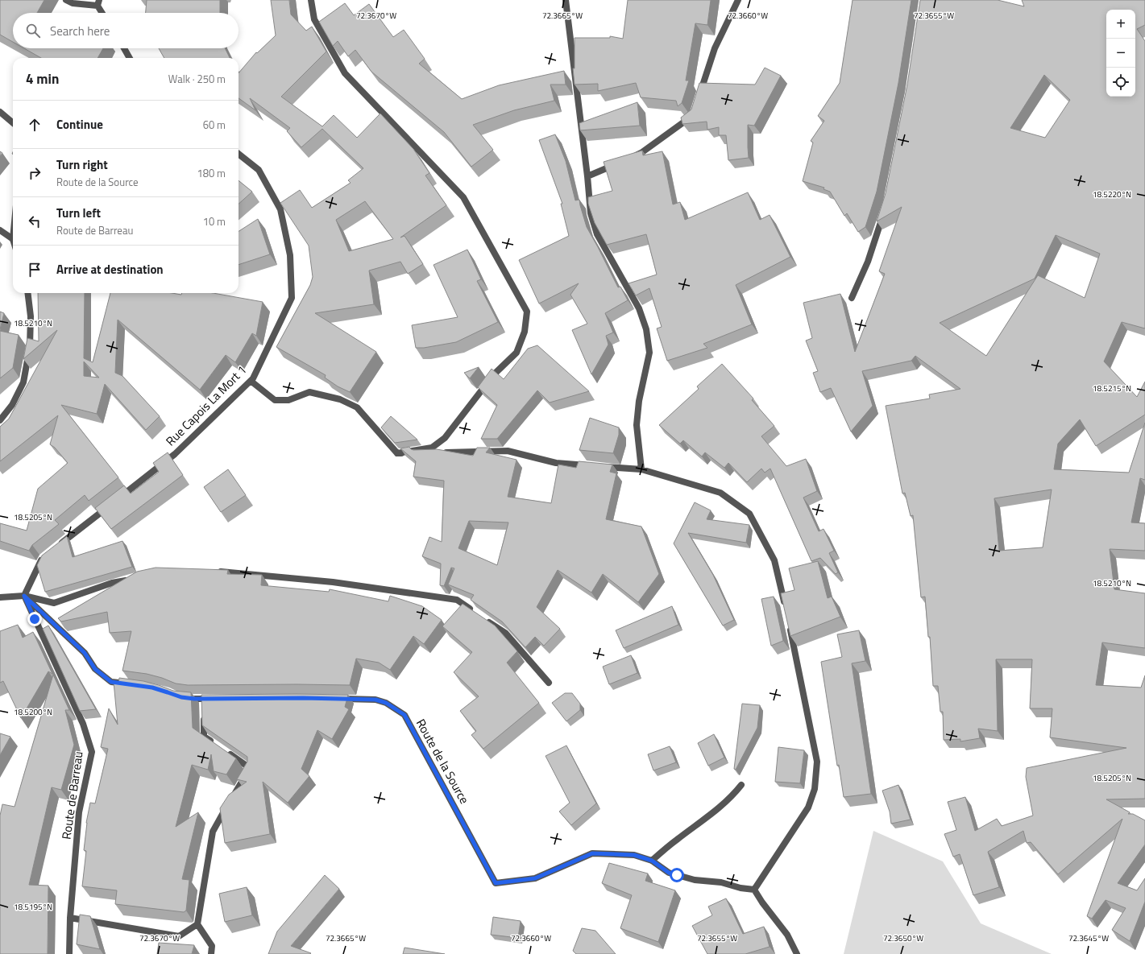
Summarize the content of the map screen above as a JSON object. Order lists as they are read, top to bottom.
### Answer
{
  "streets": {
    "street": ["Rue Capois La Mort 1", "Route de la Source", "Route de Barreau"]
  },
  "page": {
    "map_buttons": ["+", "−"],
    "search": "Search here",
    "heading": ["4 min", "Walk · 250 m"],
    "list": [
      ["Continue", "60 m"],
      ["Turn right", "Route de la Source", "180 m"],
      ["Turn left", "Route de Barreau", "10 m"],
      "Arrive at destination"
    ]
  },
  "coordinates": [
    "72.3670°W",
    "72.3665°W",
    "72.3660°W",
    "72.3655°W",
    "18.5220°N",
    "18.5210°N",
    "18.5215°N",
    "18.5205°N",
    "18.5200°N",
    "18.5195°N",
    "72.3650°W",
    "72.3645°W"
  ]
}
